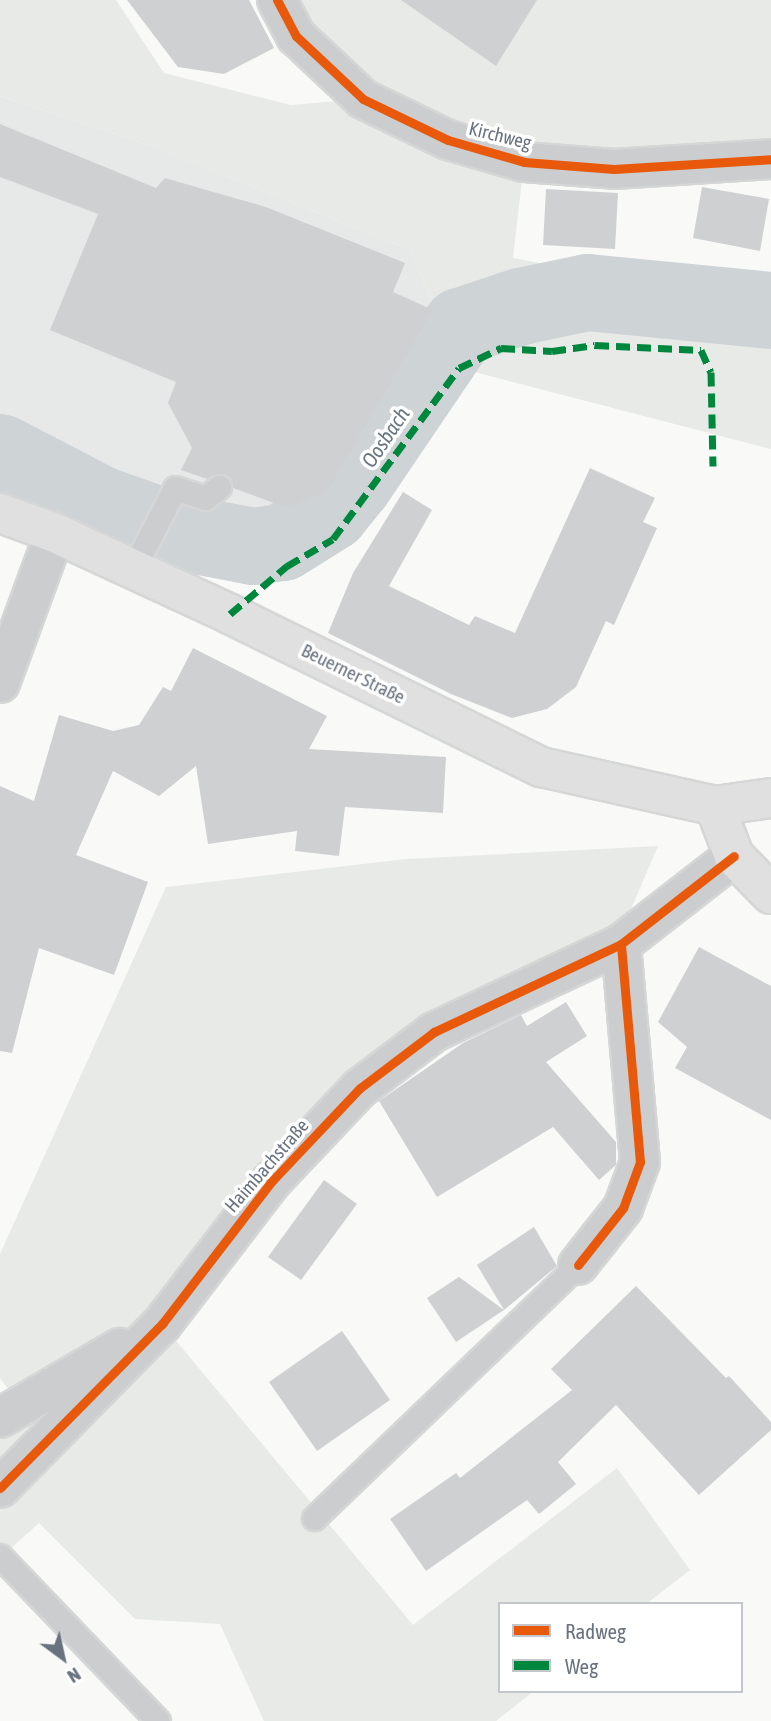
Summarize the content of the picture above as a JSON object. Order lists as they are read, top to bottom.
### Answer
{
  "streets": {
    "main road": ["Beuerner Straße"],
    "street": ["Kirchweg", "Haimbachstraße"]
  },
  "water": ["Oosbach"],
  "legend": ["Radweg", "Weg"],
  "north": "bottom right"
}
